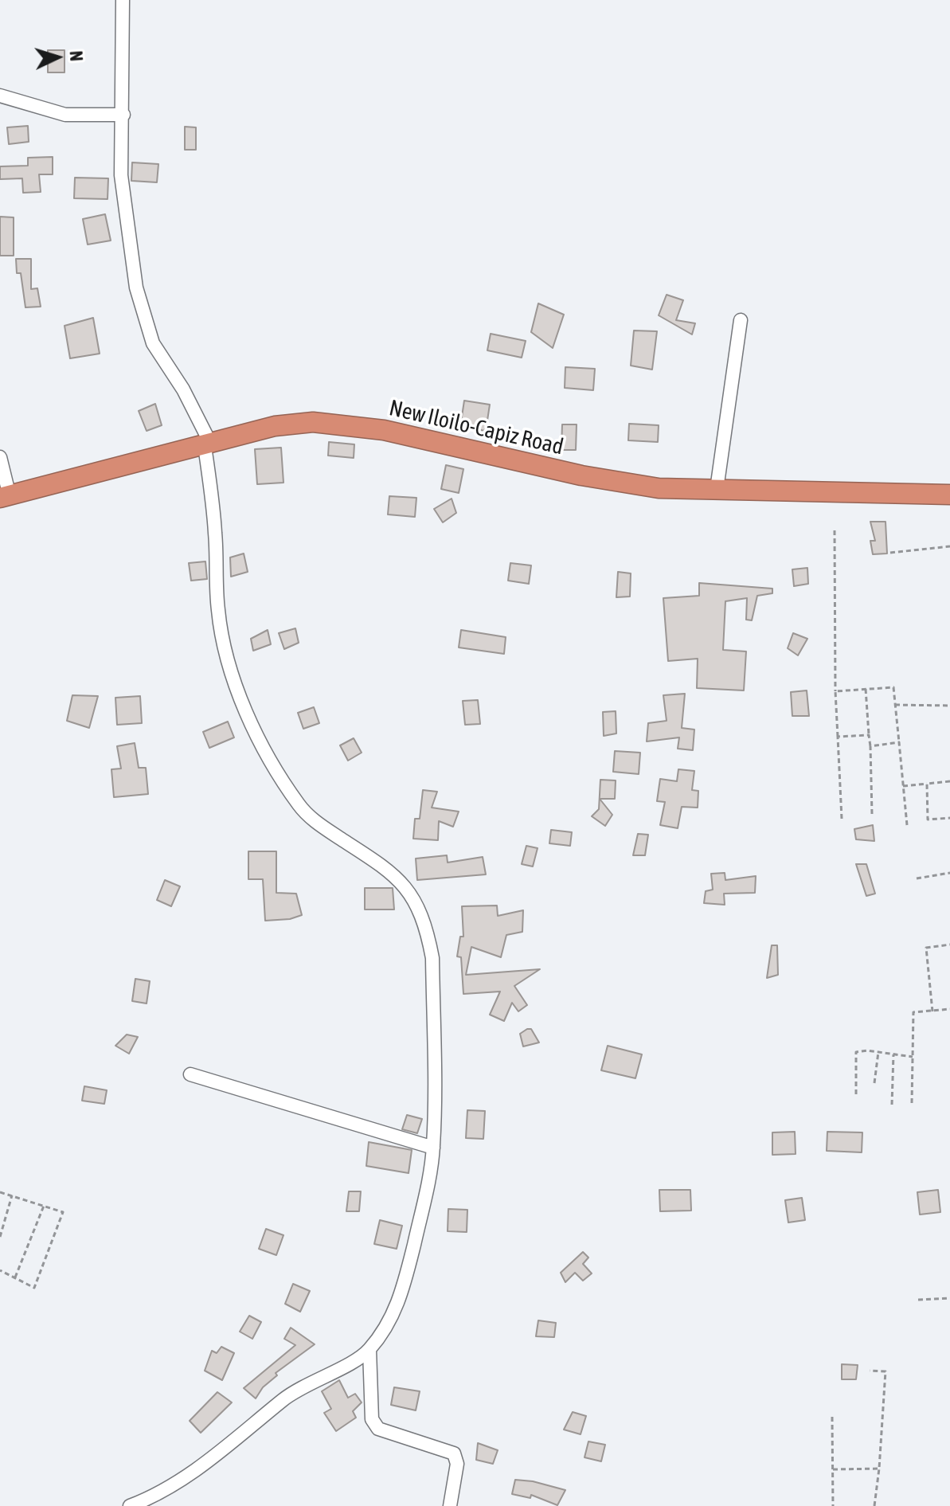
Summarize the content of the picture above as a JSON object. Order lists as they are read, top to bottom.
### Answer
{
  "streets": {
    "highway": ["New Iloilo-Capiz Road"]
  },
  "north": "right"
}
